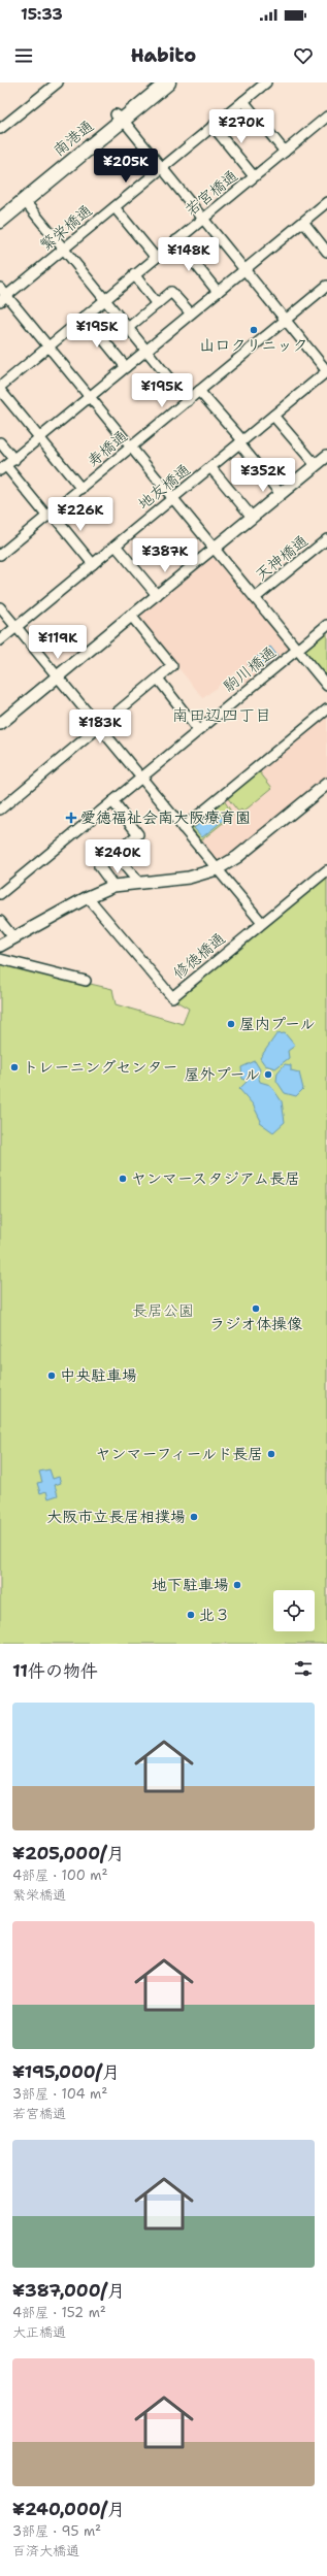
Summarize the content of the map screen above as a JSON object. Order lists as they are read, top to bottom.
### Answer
{
  "streets": {
    "main road": ["南港通"],
    "street": [
      "若宮橋通",
      "繁栄橋通",
      "寿橋通",
      "地友橋通",
      "天神橋通",
      "駒川橋通",
      "修徳橋通"
    ]
  },
  "districts": ["南田辺四丁目"],
  "parks": ["長居公園"],
  "places": {
    "other": [
      "山口クリニック",
      "屋内プール",
      "トレーニングセンター",
      "屋外プール",
      "ヤンマースタジアム長居",
      "ラジオ体操像",
      "中央駐車場",
      "ヤンマーフィールド長居",
      "大阪市立長居相撲場",
      "地下駐車場",
      "北３"
    ],
    "health": ["愛徳福祉会南大阪療育園"]
  },
  "page": {
    "status": "15:33",
    "header": "Habito",
    "price": [
      "¥270K",
      "¥205K",
      "¥148K",
      "¥195K",
      "¥195K",
      "¥352K",
      "¥226K",
      "¥387K",
      "¥119K",
      "¥183K",
      "¥240K"
    ],
    "heading": "11件の物件",
    "list": [
      {
        "name": "¥205,000/月",
        "note": "4部屋 · 100 m² · 繁栄橋通"
      },
      {
        "name": "¥195,000/月",
        "note": "3部屋 · 104 m² · 若宮橋通"
      },
      {
        "name": "¥387,000/月",
        "note": "4部屋 · 152 m² · 大正橋通"
      },
      {
        "name": "¥240,000/月",
        "note": "3部屋 · 95 m² · 百済大橋通"
      }
    ]
  }
}
